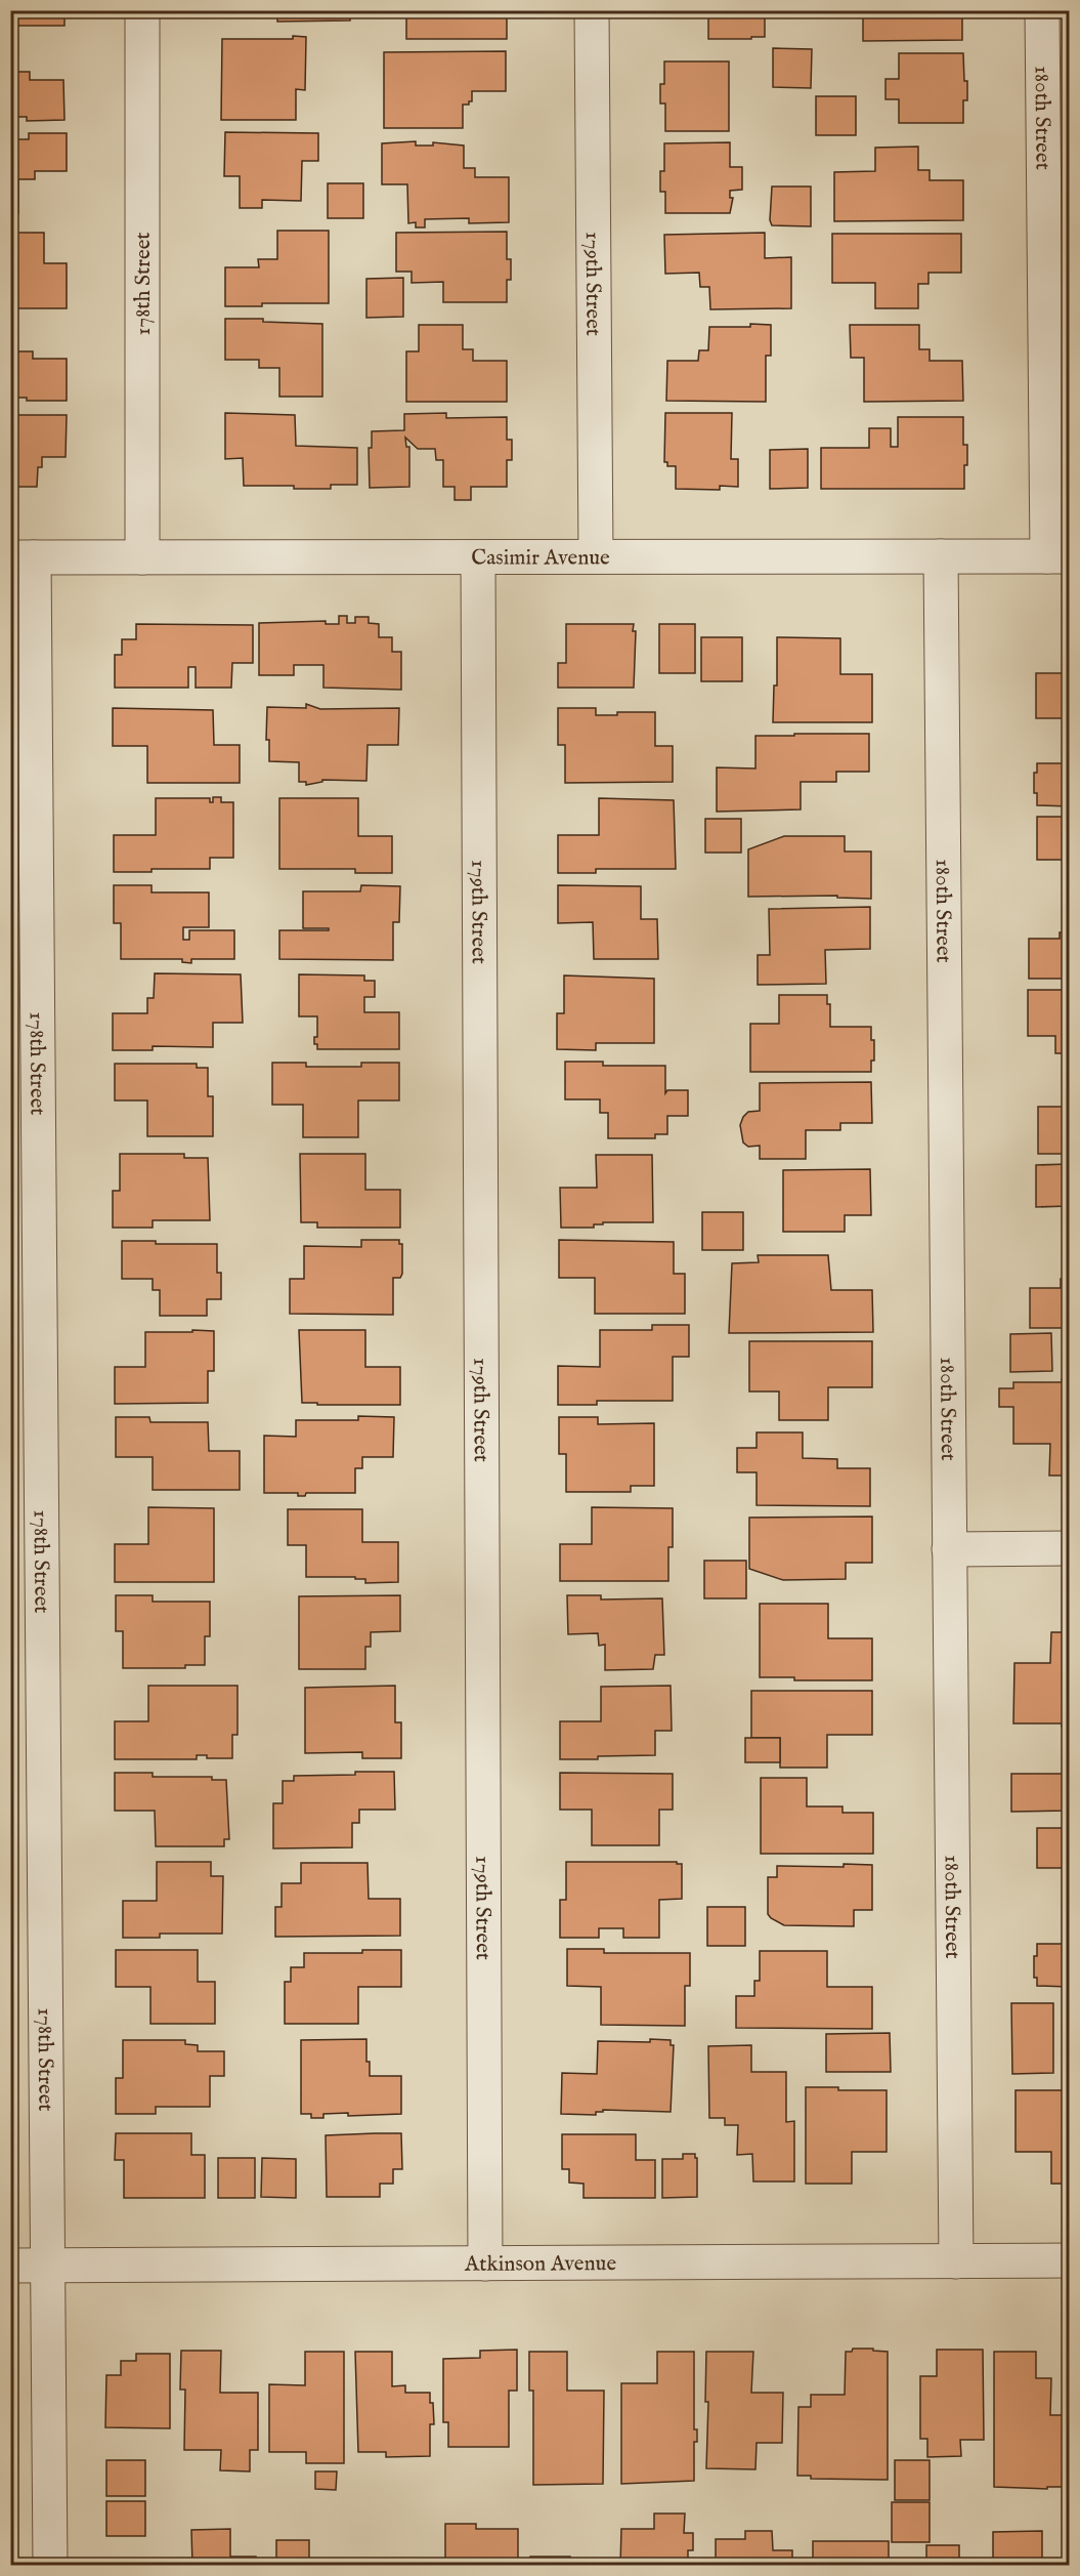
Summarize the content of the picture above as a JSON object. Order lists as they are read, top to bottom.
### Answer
{
  "streets": {
    "street": [
      "180th Street",
      "178th Street",
      "179th Street",
      "Casimir Avenue",
      "Atkinson Avenue"
    ]
  },
  "crossings": [
    ["180th Street", "Casimir Avenue"],
    ["180th Street", "Atkinson Avenue"],
    ["178th Street", "Casimir Avenue"],
    ["178th Street", "Atkinson Avenue"],
    ["179th Street", "Casimir Avenue"],
    ["179th Street", "Atkinson Avenue"]
  ]
}
